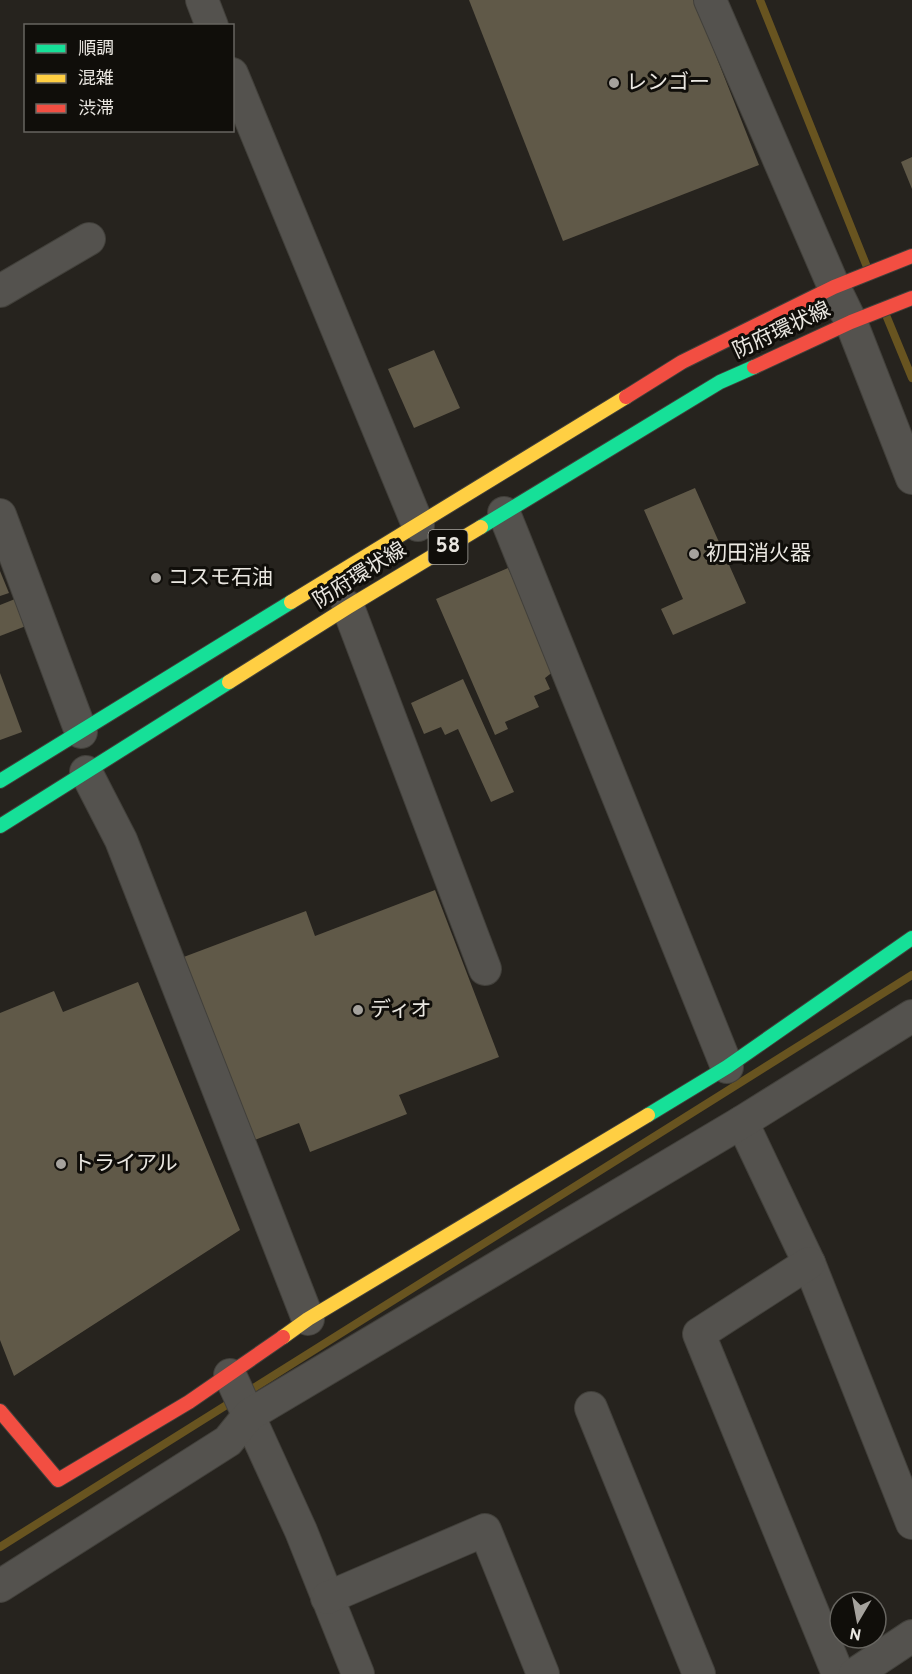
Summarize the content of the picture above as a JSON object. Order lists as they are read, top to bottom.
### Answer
{
  "streets": {
    "main road": ["防府環状線", "58"]
  },
  "places": [
    "レンゴー",
    "初田消火器",
    "コスモ石油",
    "ディオ",
    "トライアル"
  ],
  "legend": ["順調", "混雑", "渋滞"],
  "north": "bottom"
}
